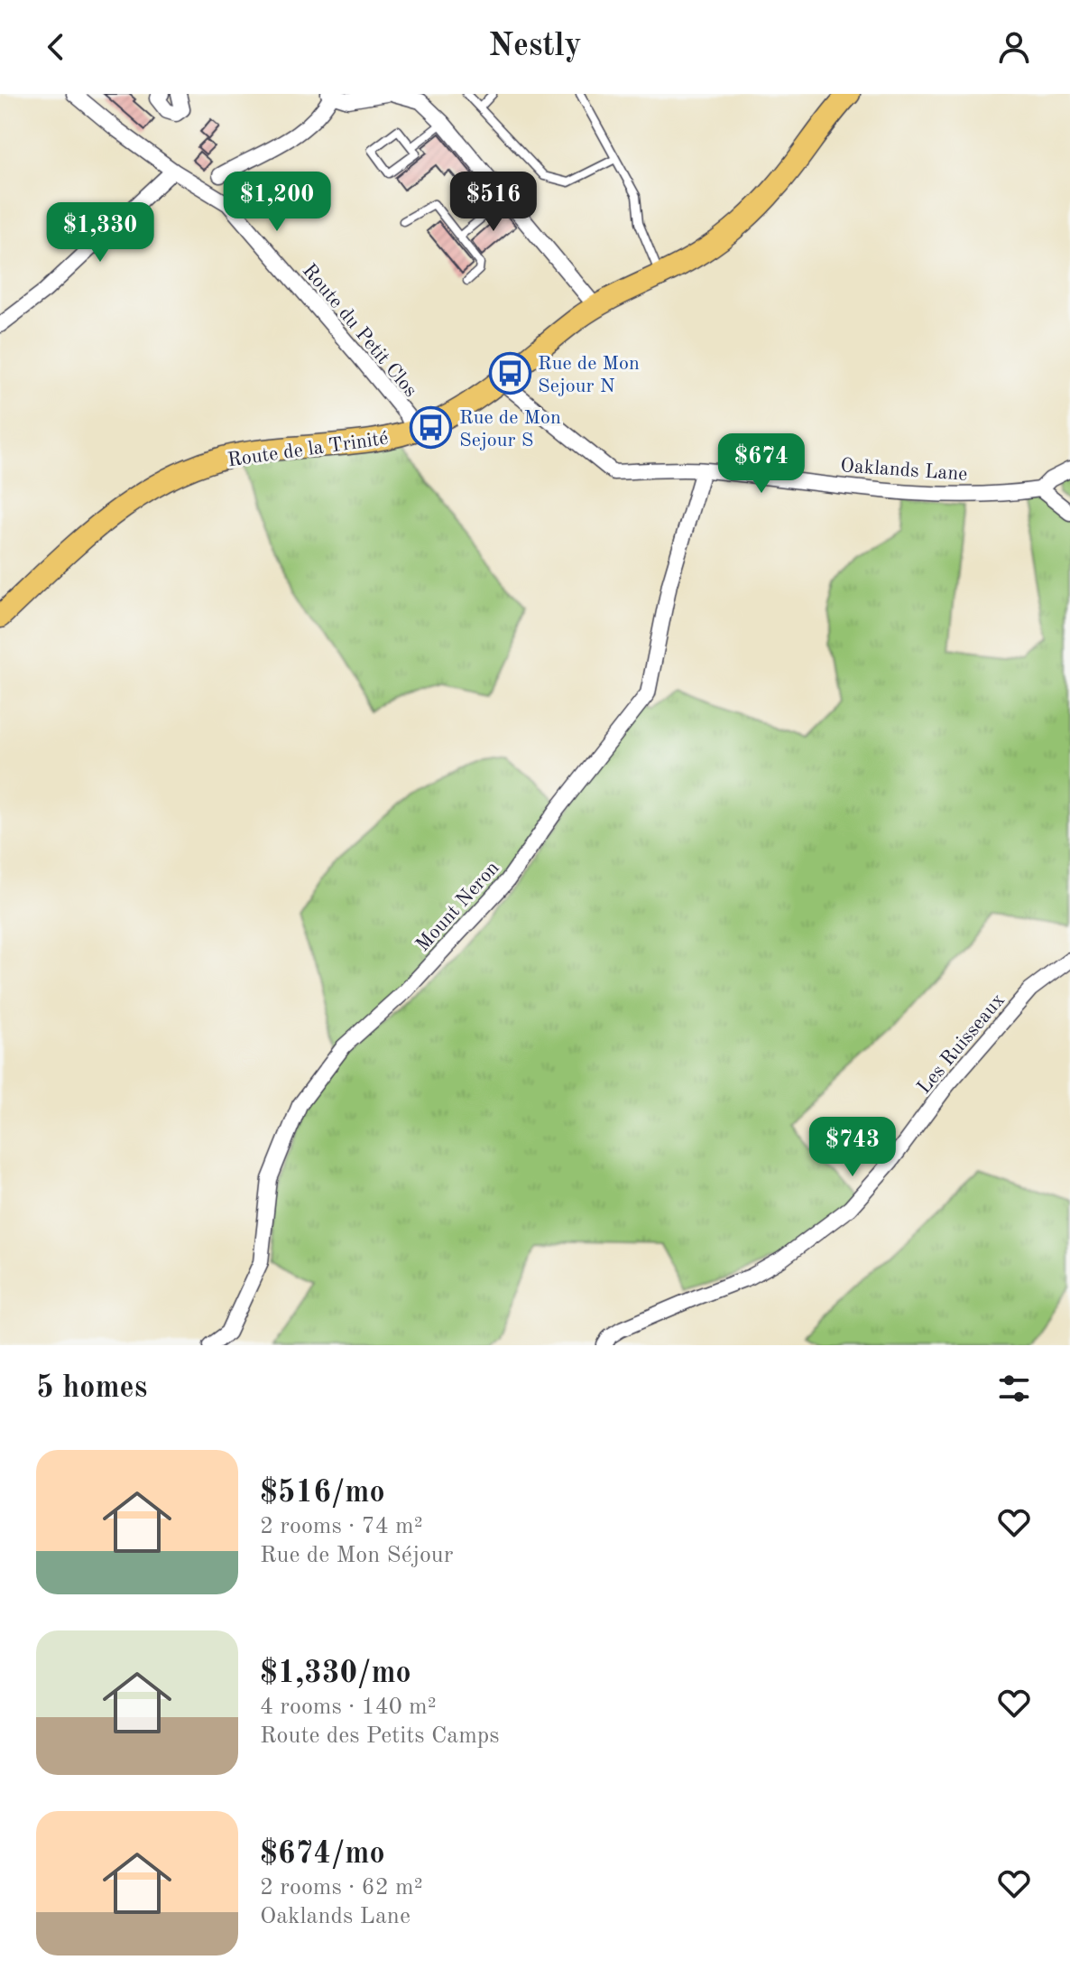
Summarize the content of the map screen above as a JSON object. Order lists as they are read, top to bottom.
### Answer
{
  "streets": {
    "main road": ["Route de la Trinité"],
    "street": [
      "Route du Petit Clos",
      "Oaklands Lane",
      "Mount Neron",
      "Les Ruisseaux"
    ]
  },
  "crossings": [
    ["Route du Petit Clos", "Route de la Trinité"],
    ["Route de la Trinité", "Oaklands Lane"],
    ["Oaklands Lane", "Mount Neron"]
  ],
  "places": {
    "bus stop": ["Rue de Mon Sejour N", "Rue de Mon Sejour S"]
  },
  "page": {
    "header": "Nestly",
    "price": [
      "$1,200",
      "$516",
      "$1,330",
      "$674",
      "$743"
    ],
    "heading": "5 homes",
    "list": [
      {
        "name": "$516/mo",
        "note": "2 rooms · 74 m² · Rue de Mon Séjour"
      },
      {
        "name": "$1,330/mo",
        "note": "4 rooms · 140 m² · Route des Petits Camps"
      },
      {
        "name": "$674/mo",
        "note": "2 rooms · 62 m² · Oaklands Lane"
      }
    ]
  }
}
